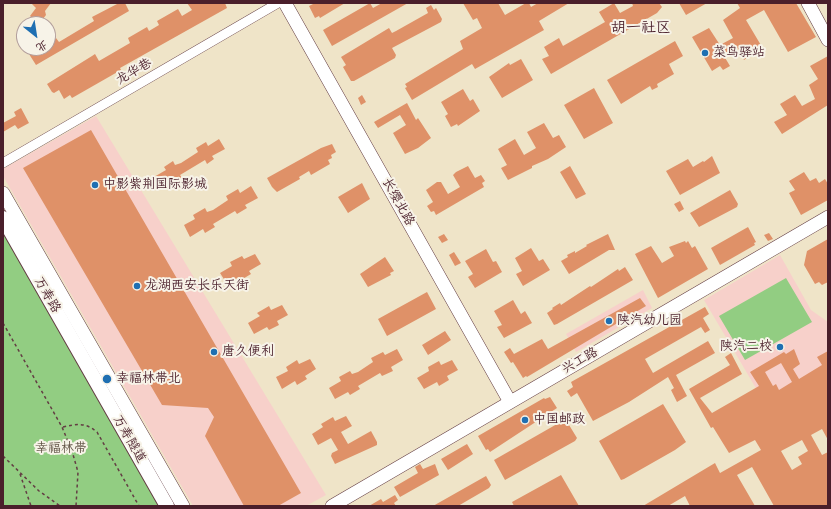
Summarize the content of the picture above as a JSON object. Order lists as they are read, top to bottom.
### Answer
{
  "streets": {
    "main road": ["万寿路", "万寿隧道"],
    "street": ["龙华巷", "长缨北路", "兴工路"]
  },
  "crossings": [
    ["长缨北路", "兴工路"],
    ["万寿路", "万寿隧道"]
  ],
  "districts": ["胡一社区"],
  "parks": ["幸福林带"],
  "places": [
    "菜鸟驿站",
    "中影紫荆国际影城",
    "龙湖西安长乐天街",
    "陕汽幼儿园",
    "陕汽二校",
    "唐久便利",
    "幸福林带北",
    "中国邮政"
  ],
  "north": "bottom right"
}
